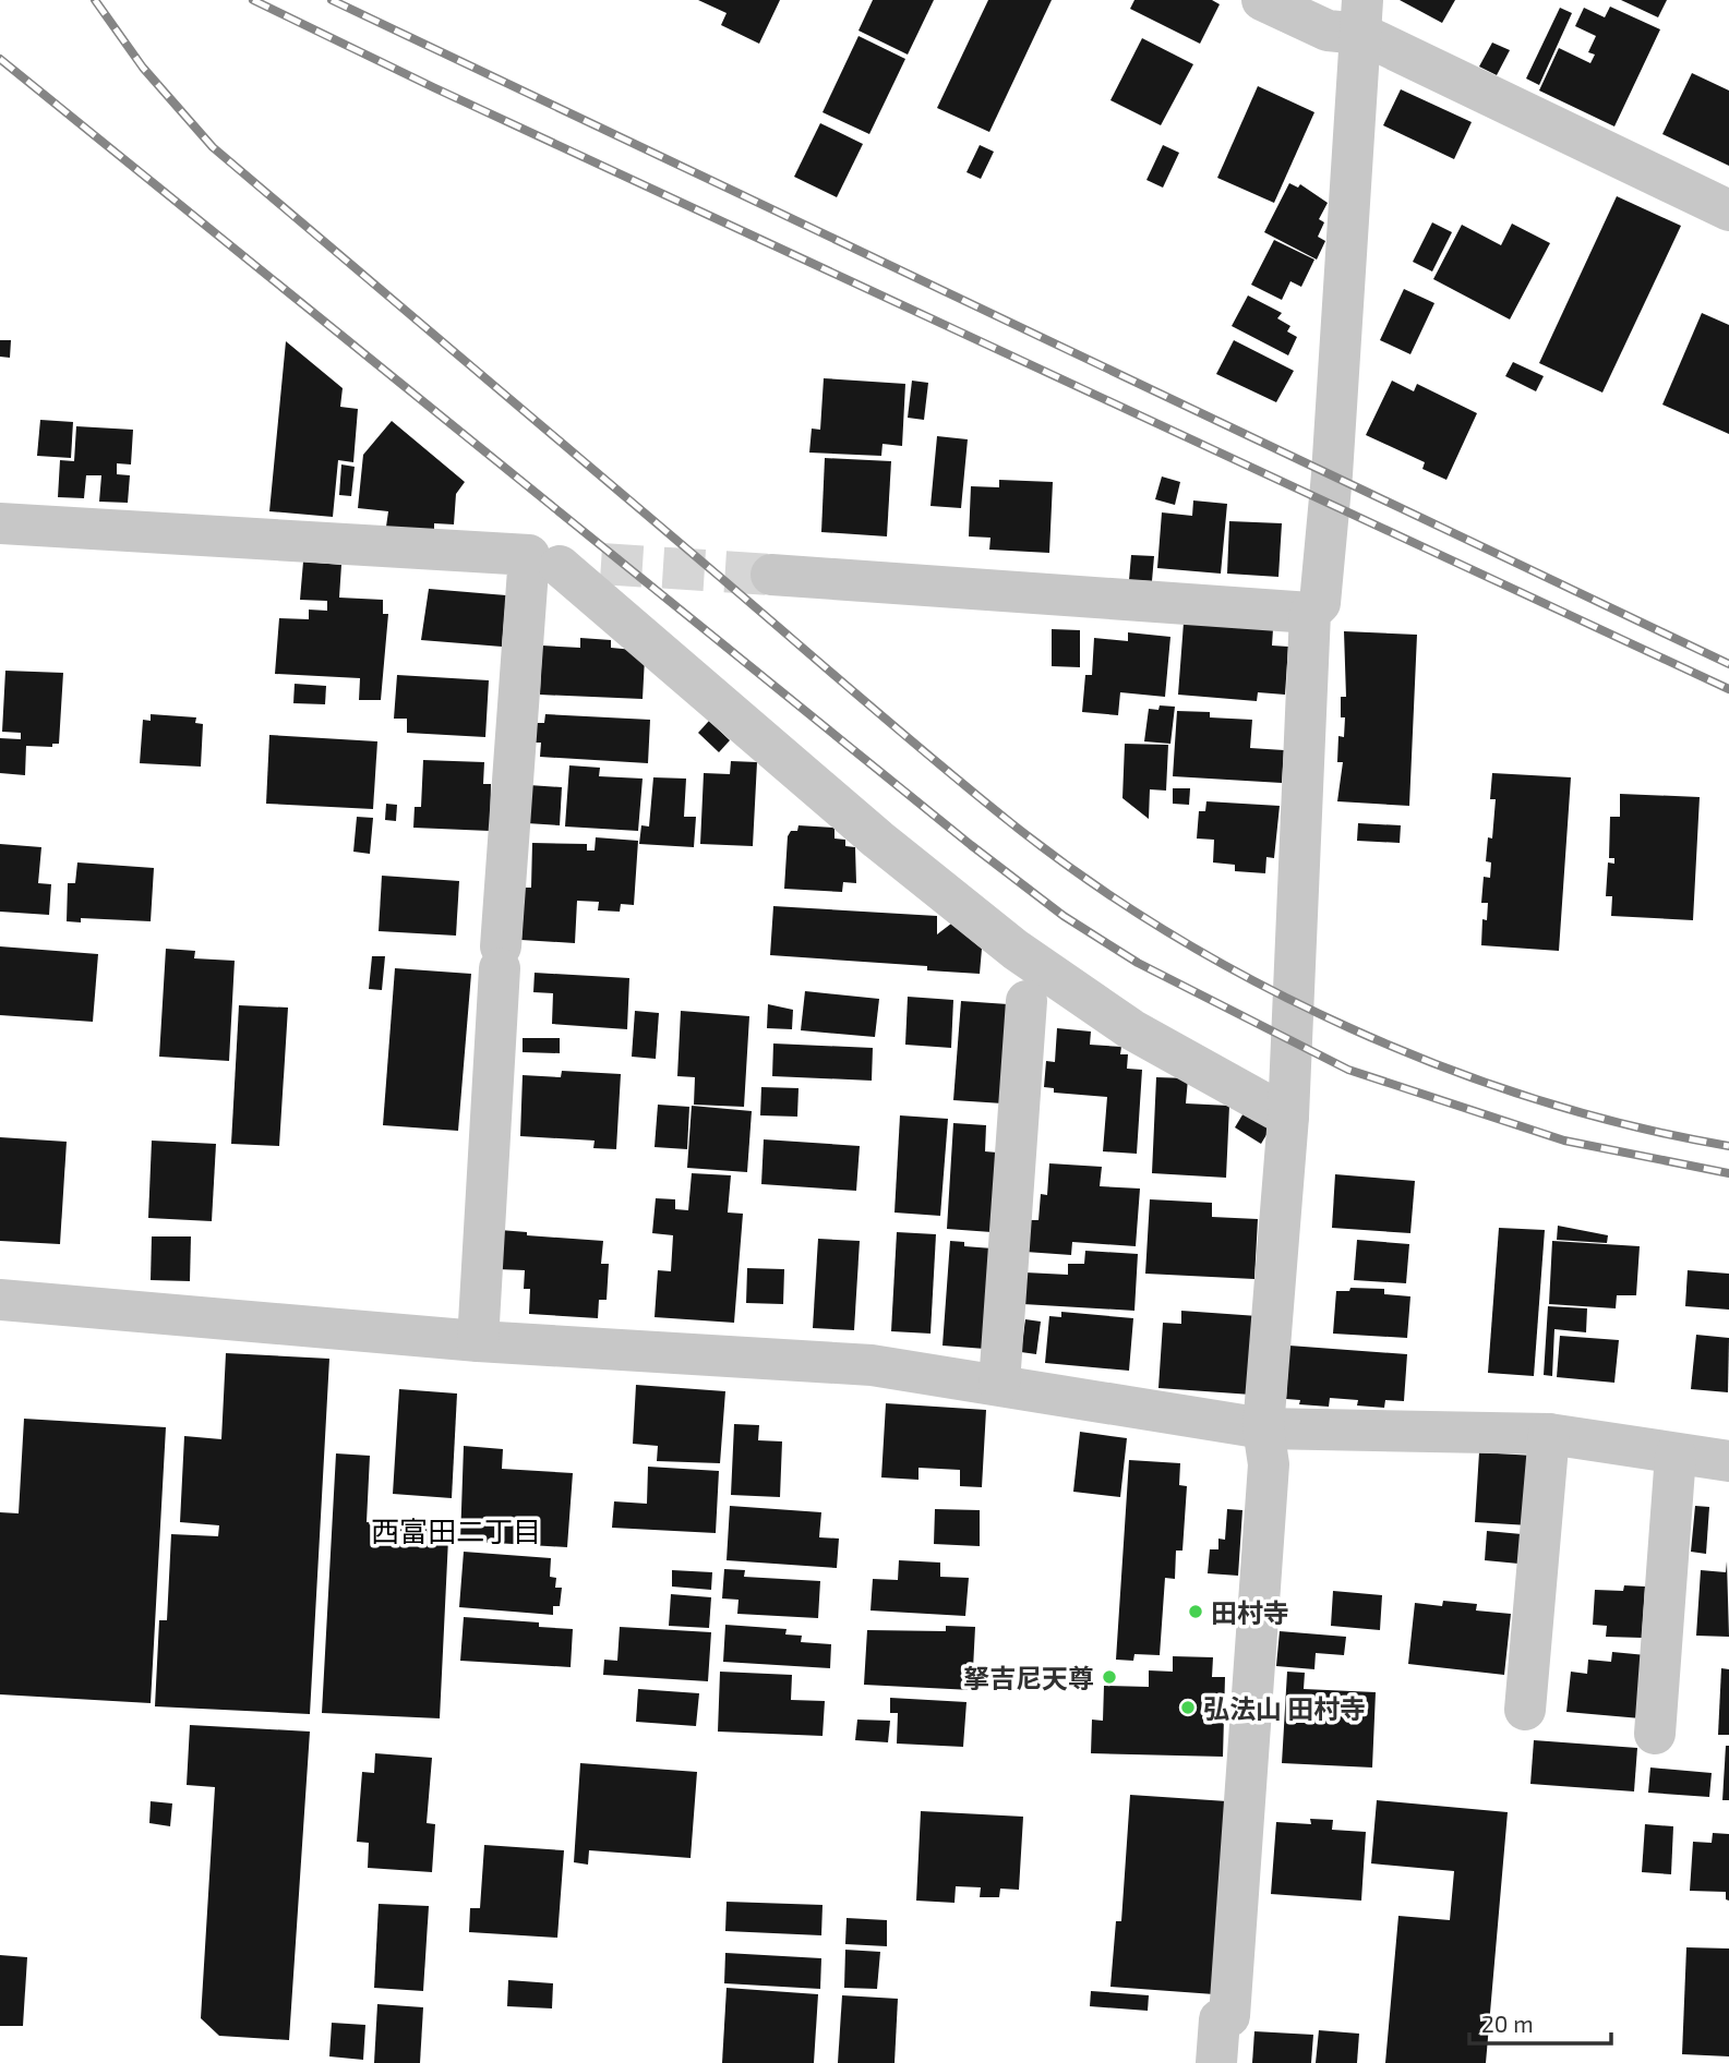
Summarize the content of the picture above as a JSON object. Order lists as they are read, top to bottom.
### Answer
{
  "districts": ["西富田二丁目"],
  "places": ["田村寺", "拏吉尼天尊", "弘法山 田村寺"],
  "scale_bar": "20 m"
}
